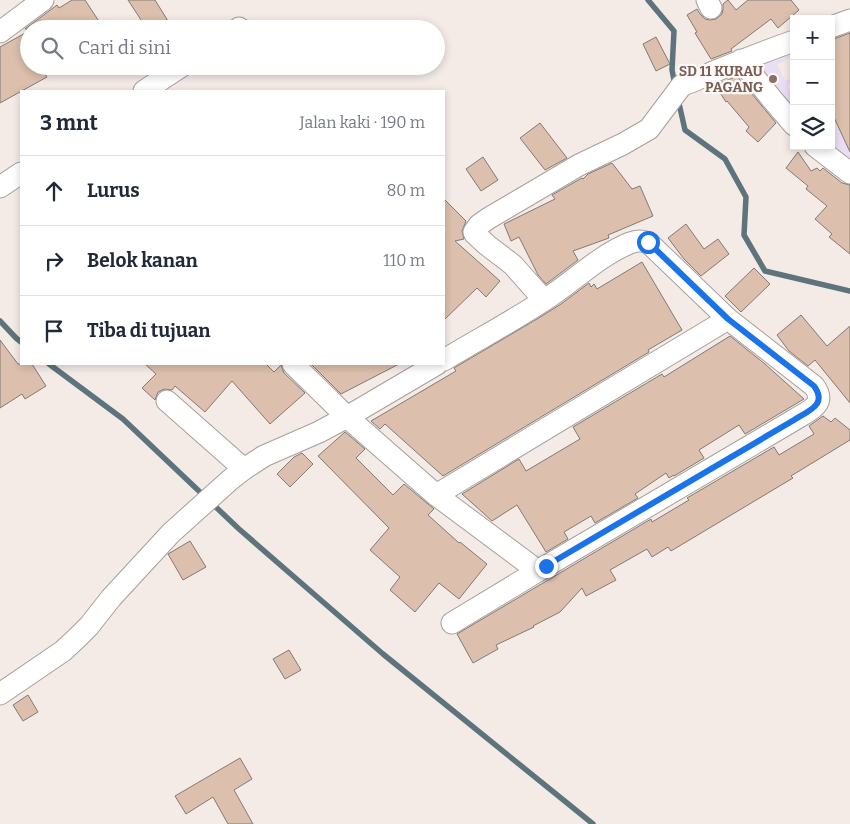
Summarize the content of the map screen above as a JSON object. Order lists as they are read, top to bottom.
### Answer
{
  "places": ["SD 11 KURAU PAGANG"],
  "page": {
    "map_buttons": ["+", "−"],
    "search": "Cari di sini",
    "heading": ["3 mnt", "Jalan kaki · 190 m"],
    "list": [
      ["Lurus", "80 m"],
      ["Belok kanan", "110 m"],
      "Tiba di tujuan"
    ]
  }
}
